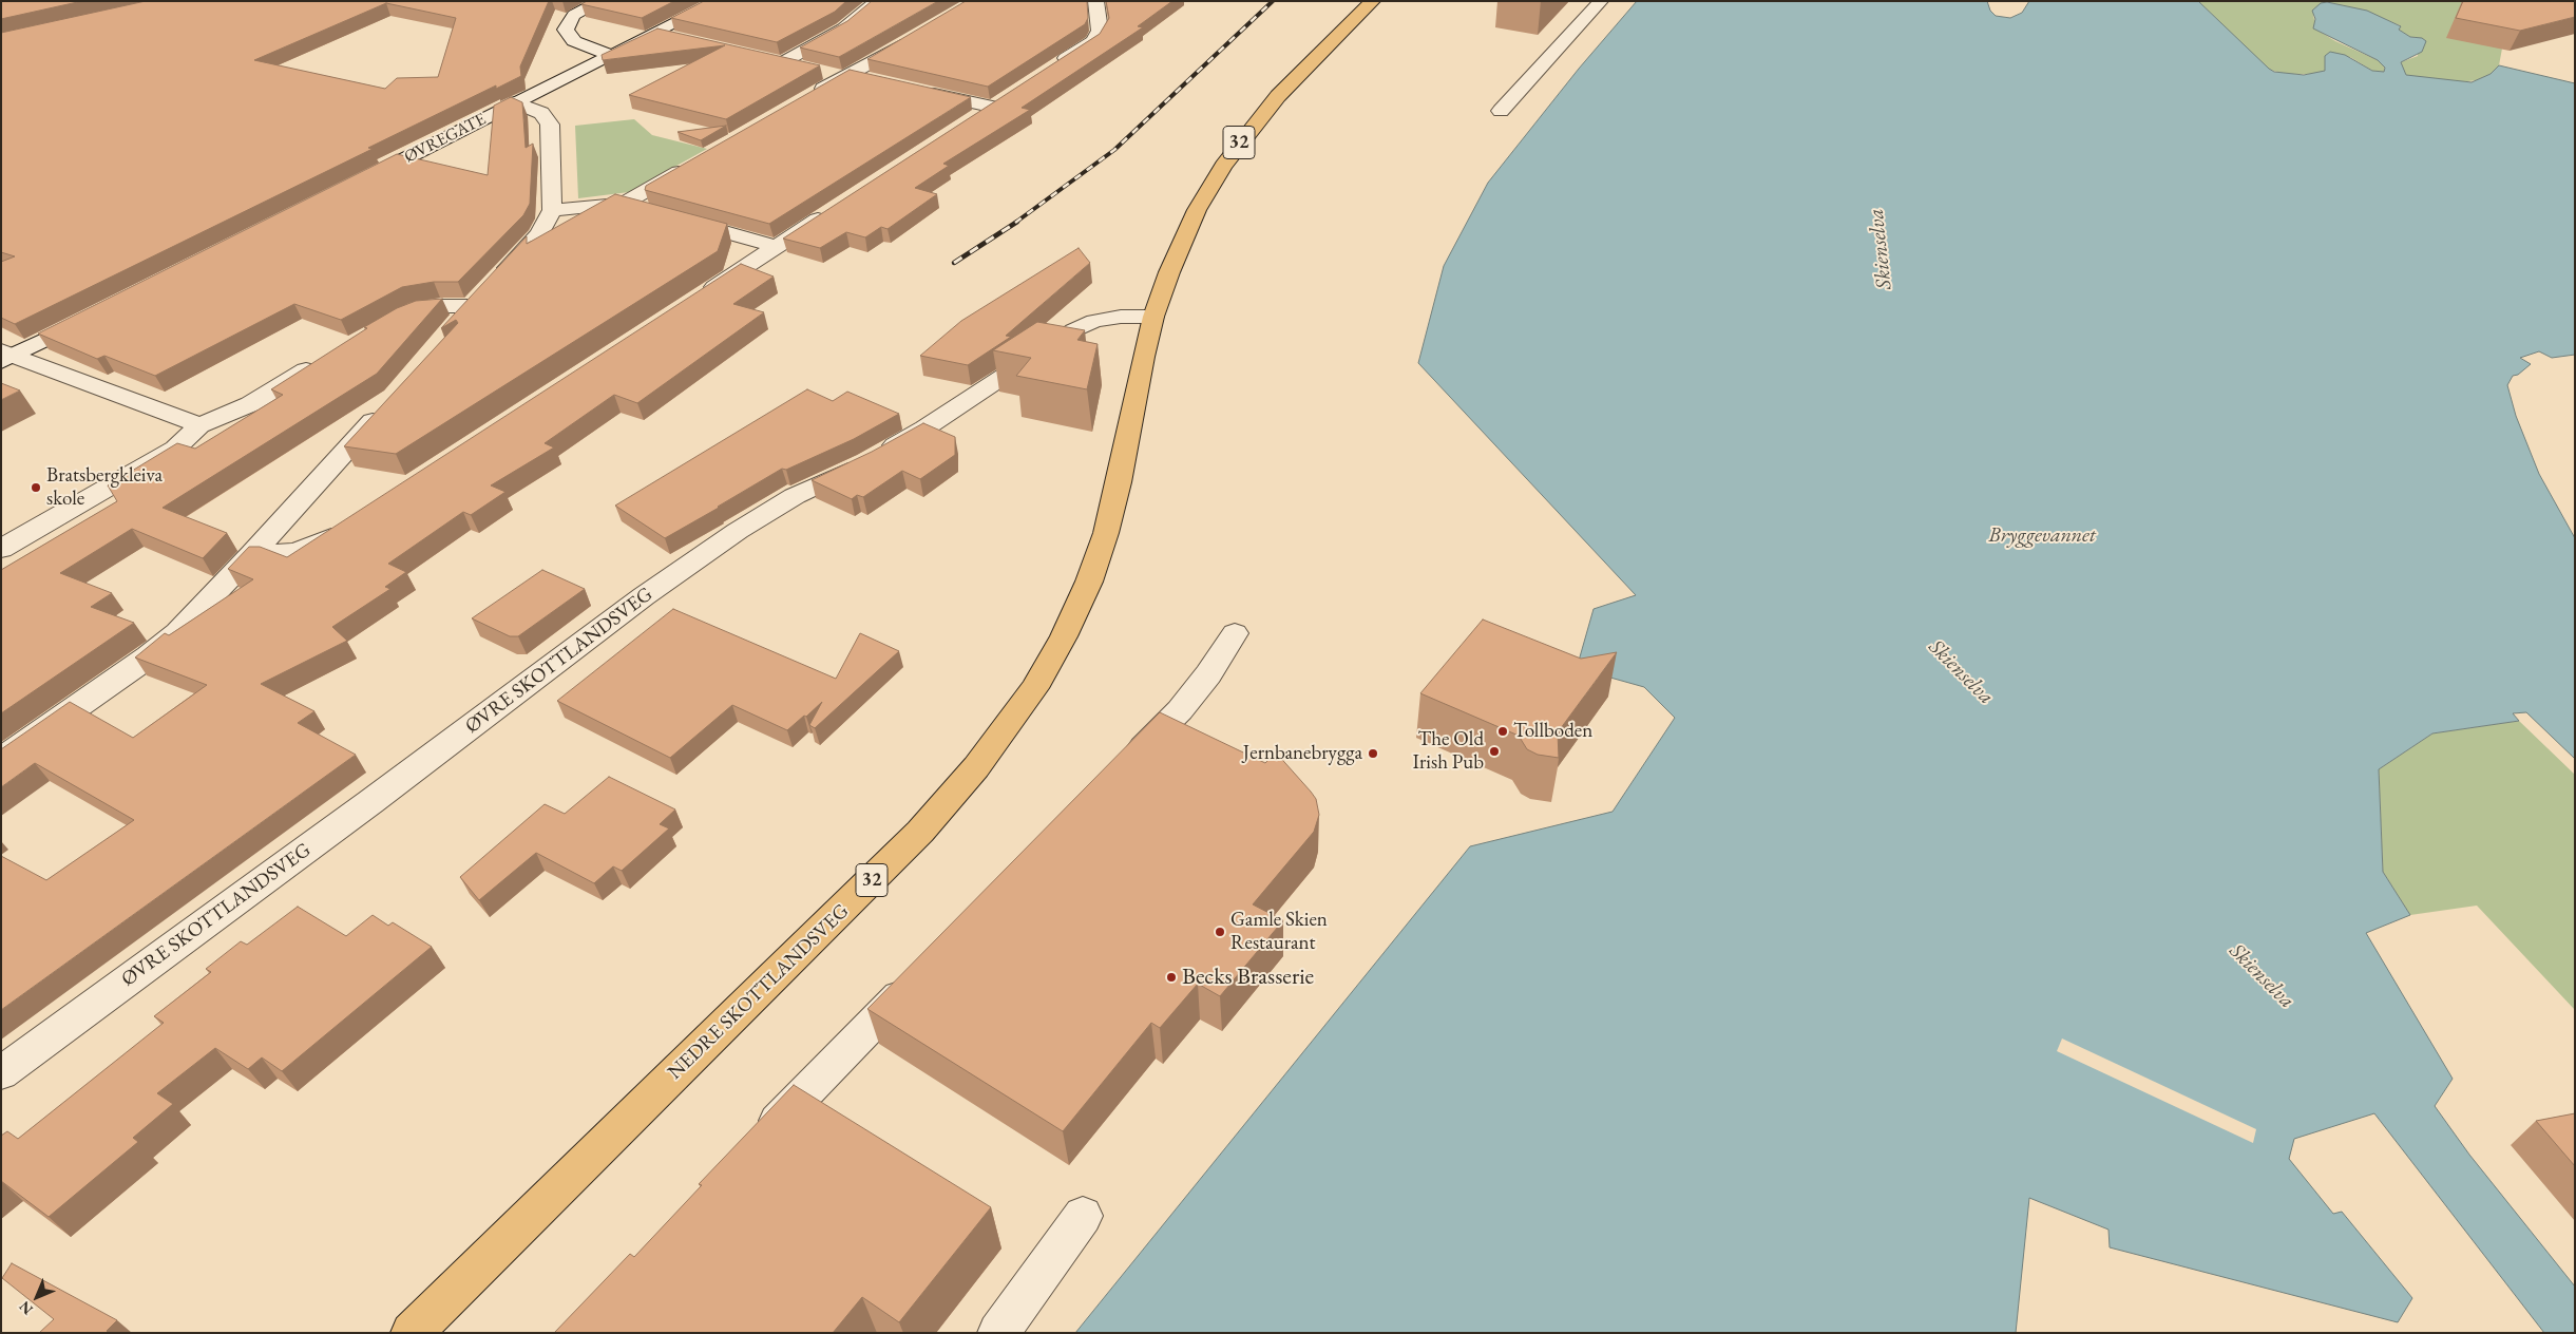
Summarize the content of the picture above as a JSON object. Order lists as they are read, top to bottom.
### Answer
{
  "streets": {
    "main road": ["32", "NEDRE SKOTTLANDSVEG"],
    "street": ["ØVREGATE", "ØVRE SKOTTLANDSVEG"]
  },
  "crossings": [
    ["32", "ØVRE SKOTTLANDSVEG"],
    ["32", "NEDRE SKOTTLANDSVEG"],
    ["ØVRE SKOTTLANDSVEG", "NEDRE SKOTTLANDSVEG"]
  ],
  "water": ["Skienselva", "Bryggevannet"],
  "places": [
    "Bratsbergkleiva skole",
    "Tollboden",
    "The Old Irish Pub",
    "Jernbanebrygga",
    "Gamle Skien Restaurant",
    "Becks Brasserie"
  ],
  "north": "bottom left"
}
